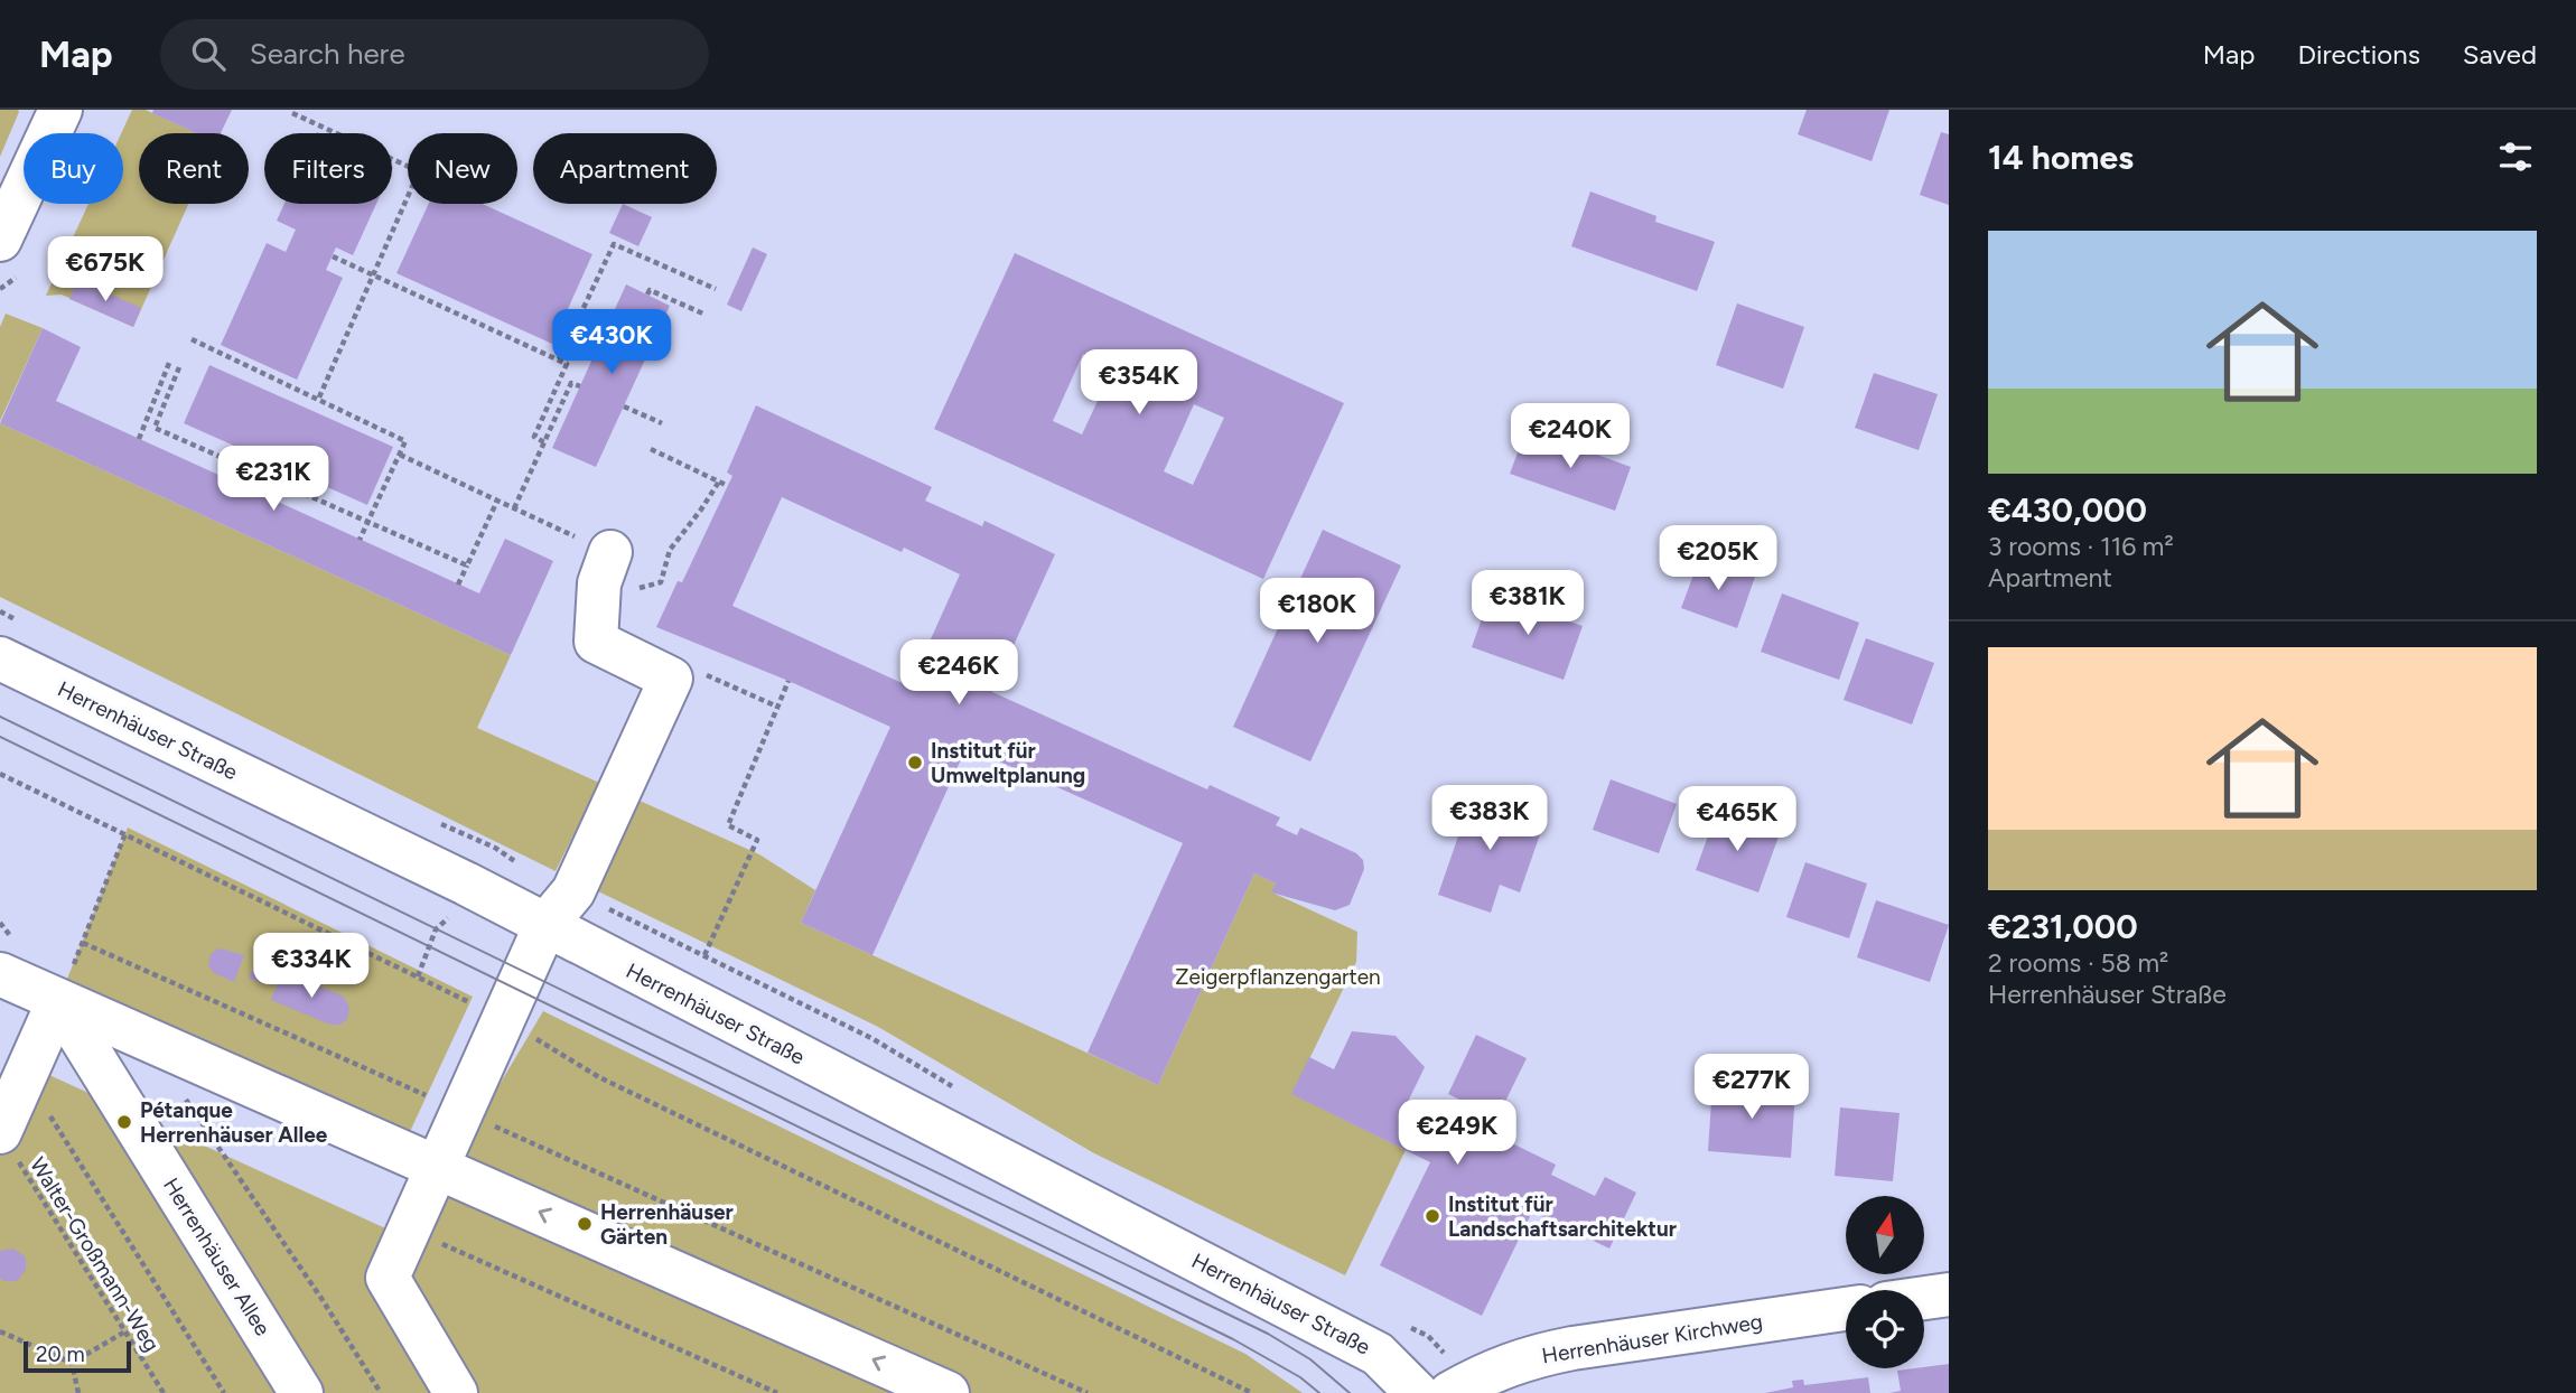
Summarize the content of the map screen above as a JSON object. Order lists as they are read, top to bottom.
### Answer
{
  "streets": {
    "street": ["Herrenhäuser Straße", "Herrenhäuser Allee", "Herrenhäuser Kirchweg"],
    "path": ["Walter-Großmann-Weg"]
  },
  "parks": ["Zeigerpflanzengarten"],
  "places": [
    "Institut für Umweltplanung",
    "Pétanque Herrenhäuser Allee",
    "Institut für Landschaftsarchitektur",
    "Herrenhäuser Gärten"
  ],
  "scale_bar": "20 m",
  "north": "top",
  "page": {
    "header": "Map",
    "search": "Search here",
    "nav": ["Map", "Directions", "Saved"],
    "heading": "14 homes",
    "chip": [
      "Buy",
      "Rent",
      "Filters",
      "New",
      "Apartment"
    ],
    "list": [
      {
        "name": "€430,000",
        "note": "3 rooms · 116 m² · Apartment"
      },
      {
        "name": "€231,000",
        "note": "2 rooms · 58 m² · Herrenhäuser Straße"
      }
    ],
    "price": [
      "€675K",
      "€430K",
      "€354K",
      "€240K",
      "€231K",
      "€205K",
      "€381K",
      "€180K",
      "€246K",
      "€383K",
      "€465K",
      "€334K",
      "€277K",
      "€249K"
    ],
    "scale": "20 m"
  }
}
